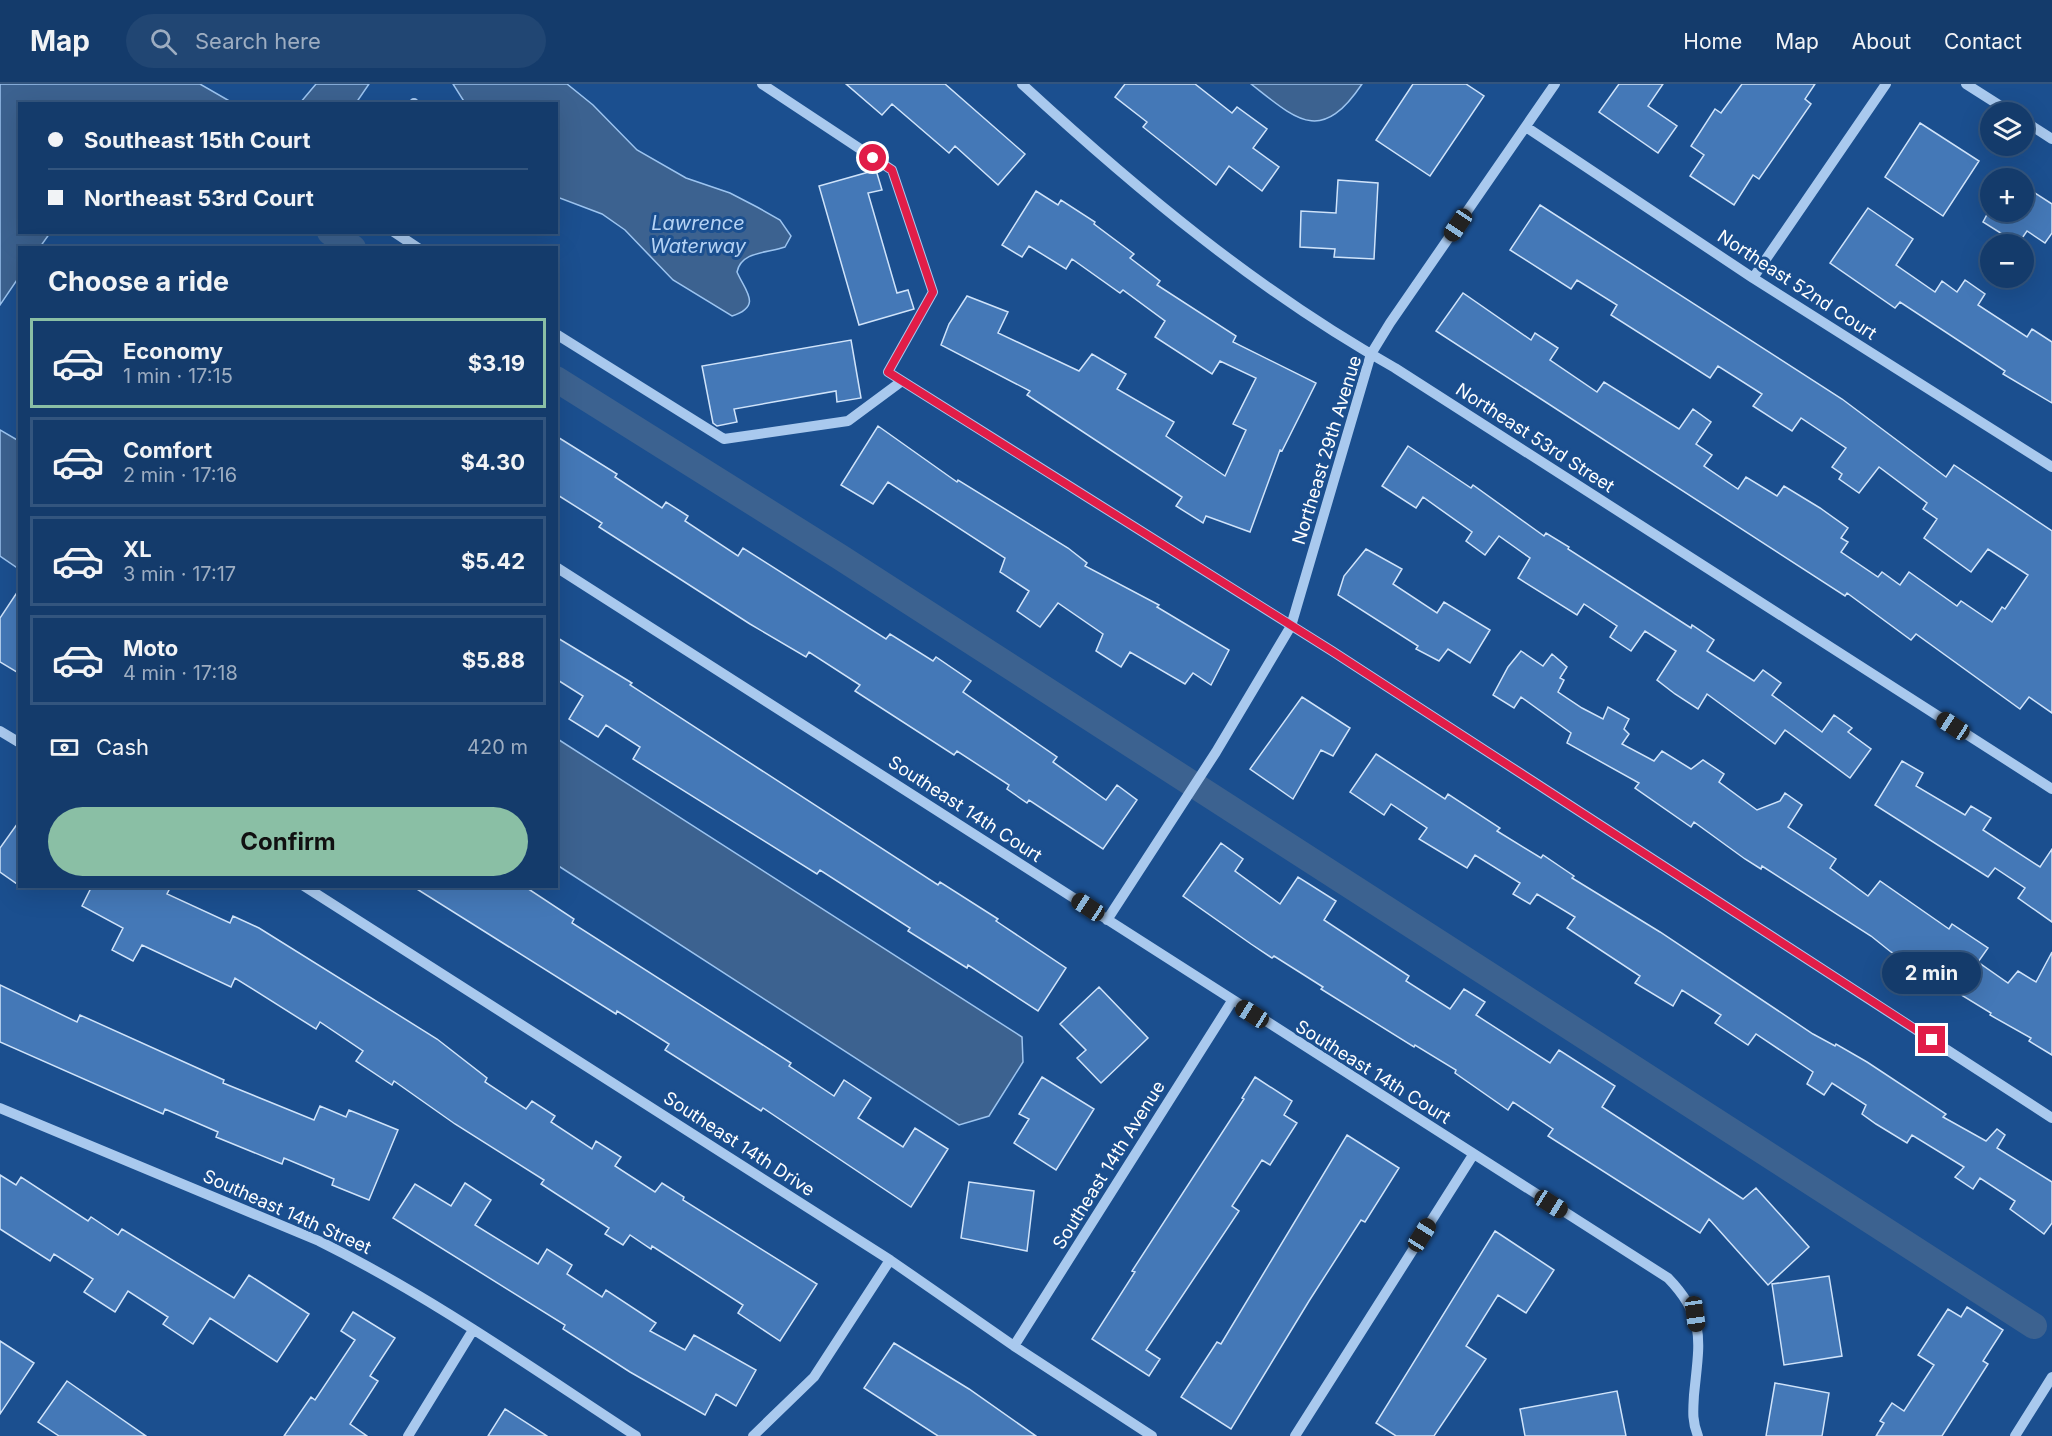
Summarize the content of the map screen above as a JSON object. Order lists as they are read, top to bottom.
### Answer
{
  "streets": {
    "street": [
      "Northeast 52nd Court",
      "Northeast 53rd Street",
      "Northeast 29th Avenue",
      "Southeast 14th Court",
      "Southeast 14th Drive",
      "Southeast 14th Avenue",
      "Southeast 14th Street"
    ]
  },
  "crossings": [
    ["Northeast 52nd Court", "Northeast 29th Avenue"],
    ["Northeast 53rd Street", "Northeast 29th Avenue"],
    ["Southeast 14th Court", "Southeast 14th Avenue"],
    ["Southeast 14th Drive", "Southeast 14th Avenue"]
  ],
  "water": ["Lawrence Waterway"],
  "page": {
    "header": "Map",
    "search": "Search here",
    "nav": [
      "Home",
      "Map",
      "About",
      "Contact"
    ],
    "map_buttons": ["+", "−"],
    "banner": ["Southeast 15th Court", "Northeast 53rd Court"],
    "heading": "Choose a ride",
    "list": [
      {
        "name": "Economy",
        "note": "1 min · 17:15",
        "value": "$3.19"
      },
      {
        "name": "Comfort",
        "note": "2 min · 17:16",
        "value": "$4.30"
      },
      {
        "name": "XL",
        "note": "3 min · 17:17",
        "value": "$5.42"
      },
      {
        "name": "Moto",
        "note": "4 min · 17:18",
        "value": "$5.88"
      }
    ],
    "pay": ["Cash", "420 m"],
    "buttons": "Confirm",
    "bubble": "2 min"
  }
}
